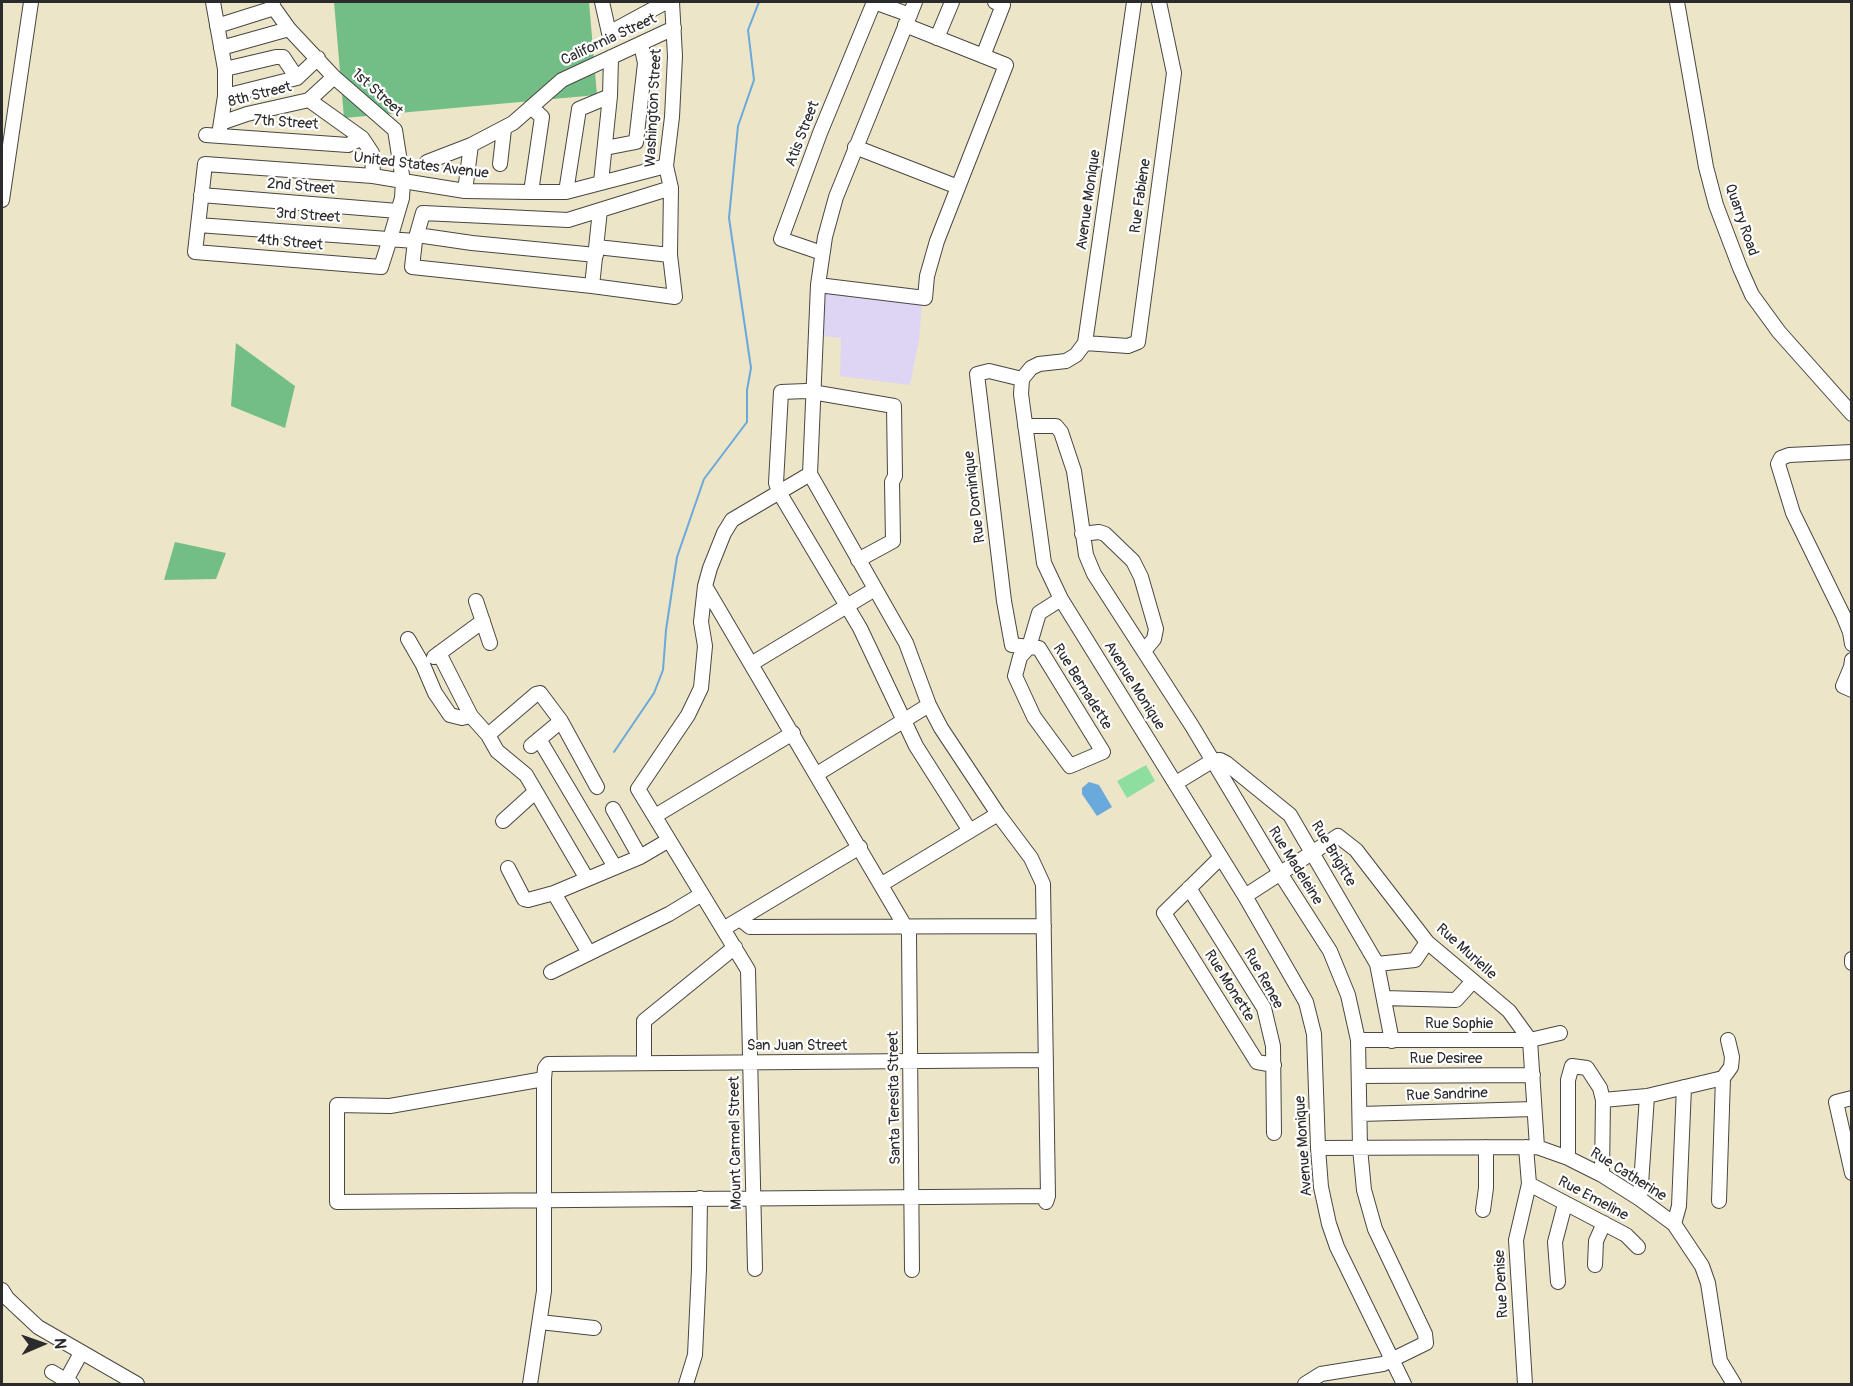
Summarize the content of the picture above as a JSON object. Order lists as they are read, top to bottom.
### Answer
{
  "streets": {
    "street": [
      "California Street",
      "1st Street",
      "8th Street",
      "Washington Street",
      "7th Street",
      "Atis Street",
      "United States Avenue",
      "2nd Street",
      "Rue Fabiene",
      "Avenue Monique",
      "3rd Street",
      "Quarry Road",
      "4th Street",
      "Rue Dominique",
      "Rue Bernadette",
      "Rue Brigitte",
      "Rue Madeleine",
      "Rue Murielle",
      "Rue Renee",
      "Rue Monette",
      "Rue Sophie",
      "San Juan Street",
      "Rue Desiree",
      "Rue Sandrine",
      "Santa Teresita Street",
      "Mount Carmel Street",
      "Rue Catherine",
      "Rue Emeline",
      "Rue Denise"
    ]
  },
  "crossings": [
    ["California Street", "Washington Street"],
    ["1st Street", "8th Street"],
    ["1st Street", "United States Avenue"],
    ["1st Street", "2nd Street"],
    ["1st Street", "3rd Street"],
    ["1st Street", "4th Street"],
    ["8th Street", "7th Street"],
    ["Washington Street", "United States Avenue"],
    ["United States Avenue", "2nd Street"],
    ["Rue Fabiene", "Avenue Monique"],
    ["Avenue Monique", "Rue Dominique"],
    ["Avenue Monique", "Rue Madeleine"],
    ["Avenue Monique", "Rue Murielle"],
    ["Avenue Monique", "Rue Catherine"],
    ["3rd Street", "4th Street"],
    ["Rue Dominique", "Rue Bernadette"],
    ["Rue Brigitte", "Rue Madeleine"],
    ["Rue Brigitte", "Rue Murielle"],
    ["Rue Brigitte", "Rue Sophie"],
    ["Rue Madeleine", "Rue Murielle"],
    ["Rue Madeleine", "Rue Sophie"],
    ["Rue Madeleine", "Rue Desiree"],
    ["Rue Madeleine", "Rue Sandrine"],
    ["Rue Madeleine", "Rue Catherine"],
    ["Rue Murielle", "Rue Sophie"],
    ["Rue Renee", "Rue Monette"],
    ["San Juan Street", "Santa Teresita Street"],
    ["San Juan Street", "Mount Carmel Street"],
    ["Rue Catherine", "Rue Denise"],
    ["Rue Emeline", "Rue Denise"]
  ],
  "north": "right"
}
